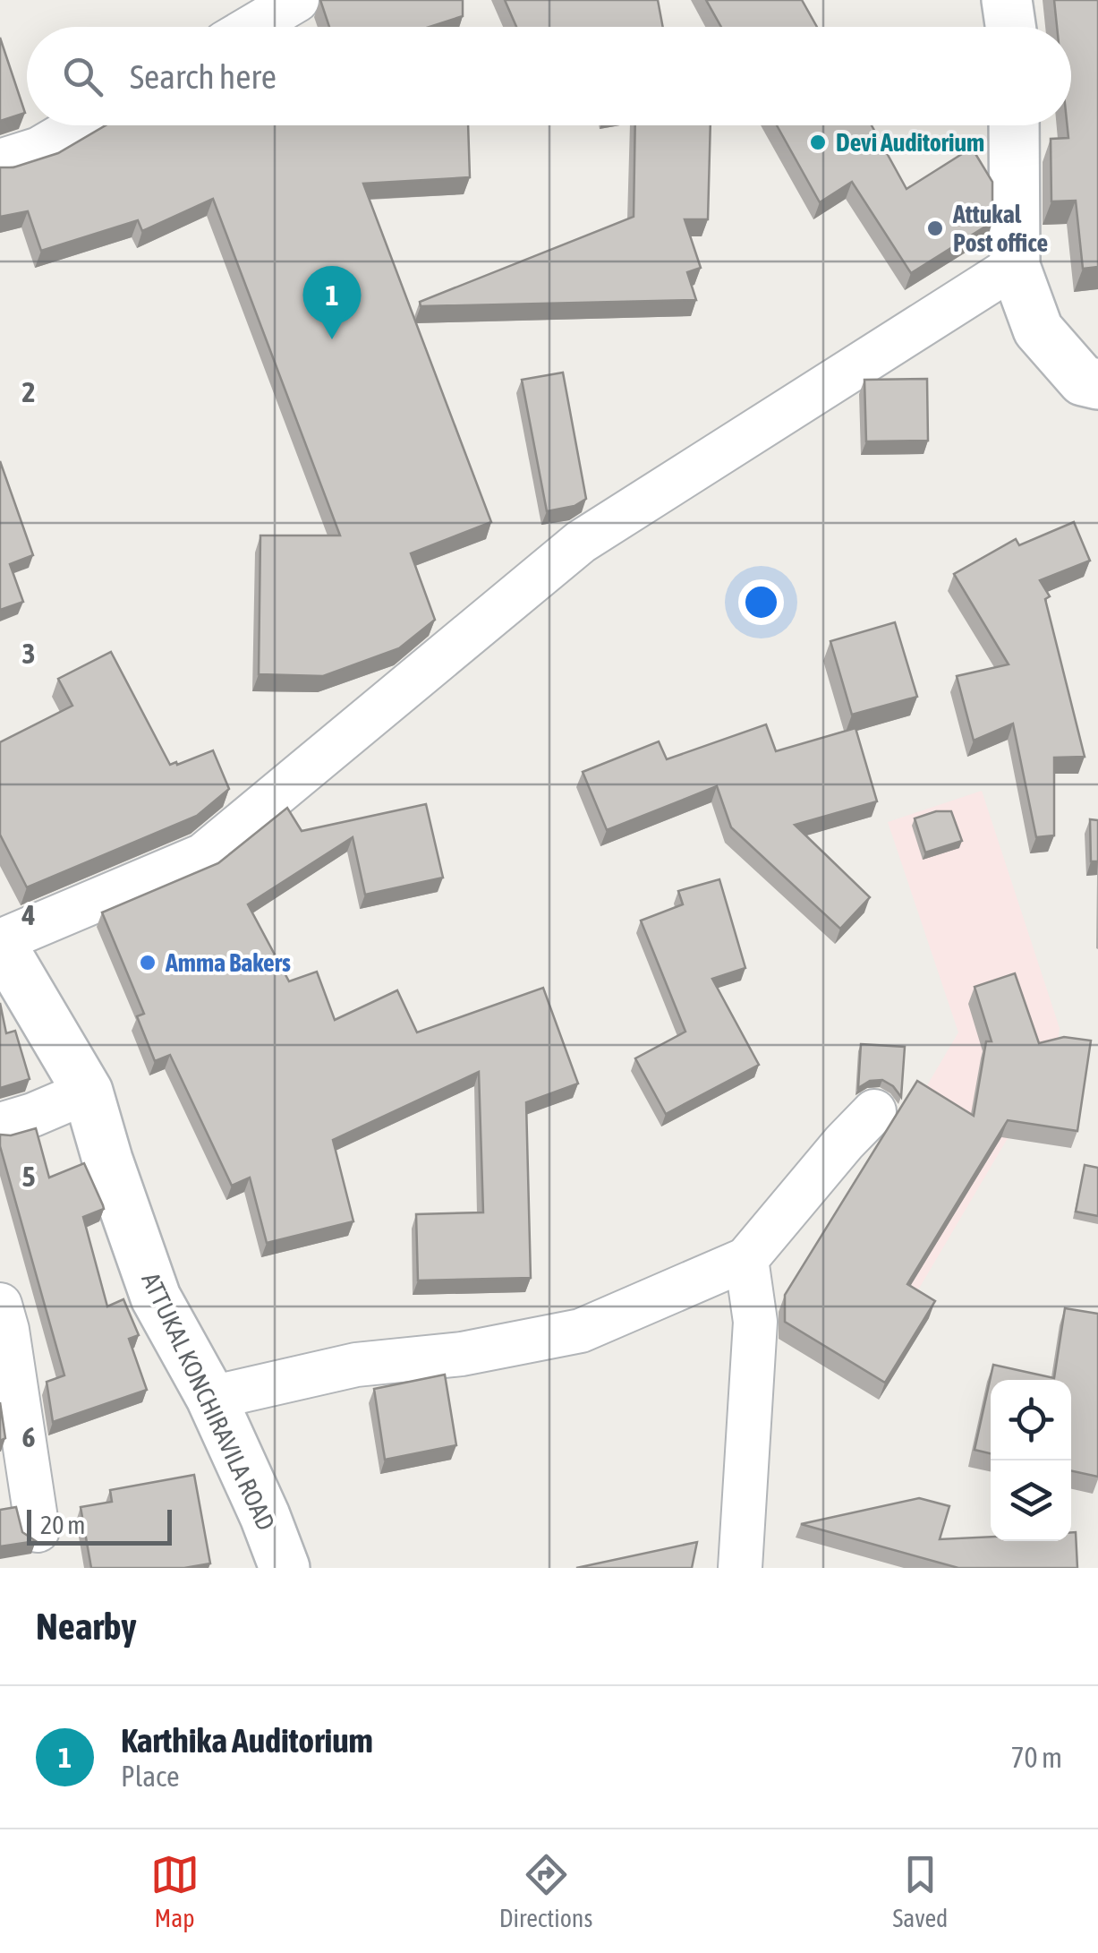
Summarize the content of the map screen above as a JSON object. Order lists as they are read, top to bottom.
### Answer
{
  "streets": {
    "main road": ["ATTUKAL KONCHIRAVILA ROAD"]
  },
  "places": ["Devi Auditorium", "Attukal Post office", "Amma Bakers"],
  "scale_bar": "20 m",
  "page": {
    "search": "Search here",
    "pins": "1",
    "scale": "20 m",
    "heading": "Nearby",
    "list": [
      {
        "mark": "1",
        "name": "Karthika Auditorium",
        "note": "Place",
        "value": "70 m"
      }
    ],
    "nav": ["Map", "Directions", "Saved"]
  },
  "grid": {
    "rows": [
      "2",
      "3",
      "4",
      "5",
      "6"
    ]
  }
}
